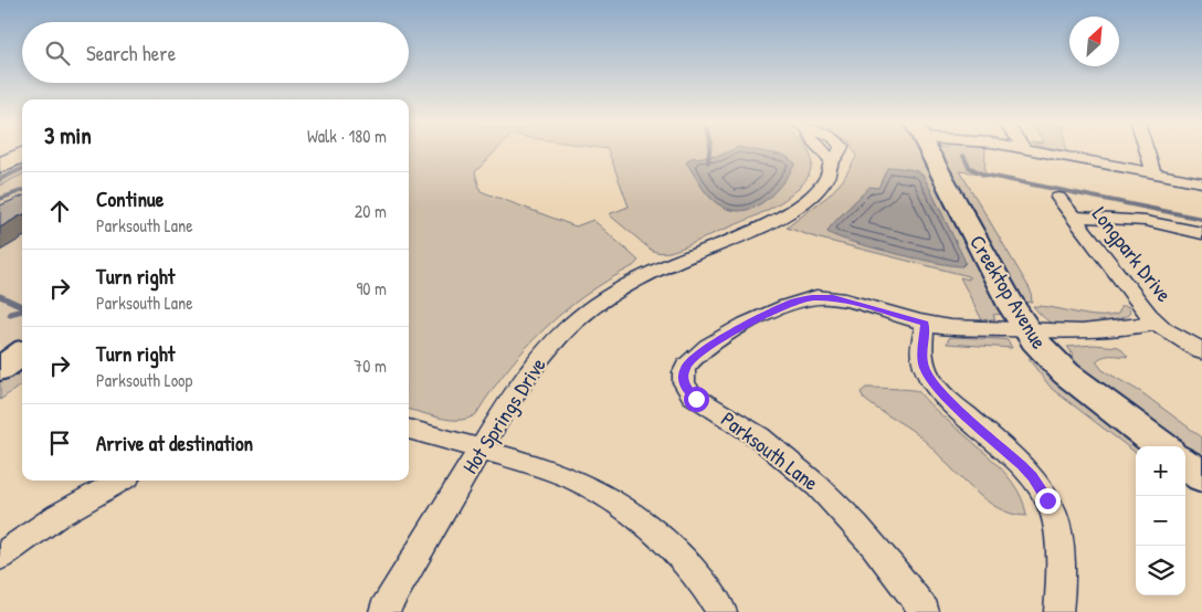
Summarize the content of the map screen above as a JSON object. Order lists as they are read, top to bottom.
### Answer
{
  "streets": {
    "street": [
      "Longpark Drive",
      "Creektop Avenue",
      "Hot Springs Drive",
      "Parksouth Lane"
    ]
  },
  "crossings": [
    ["Longpark Drive", "Parksouth Lane"],
    ["Creektop Avenue", "Parksouth Lane"]
  ],
  "north": "top right",
  "page": {
    "search": "Search here",
    "heading": ["3 min", "Walk · 180 m"],
    "list": [
      ["Continue", "Parksouth Lane", "20 m"],
      ["Turn right", "Parksouth Lane", "90 m"],
      ["Turn right", "Parksouth Loop", "70 m"],
      "Arrive at destination"
    ],
    "map_buttons": ["+", "−"]
  }
}
